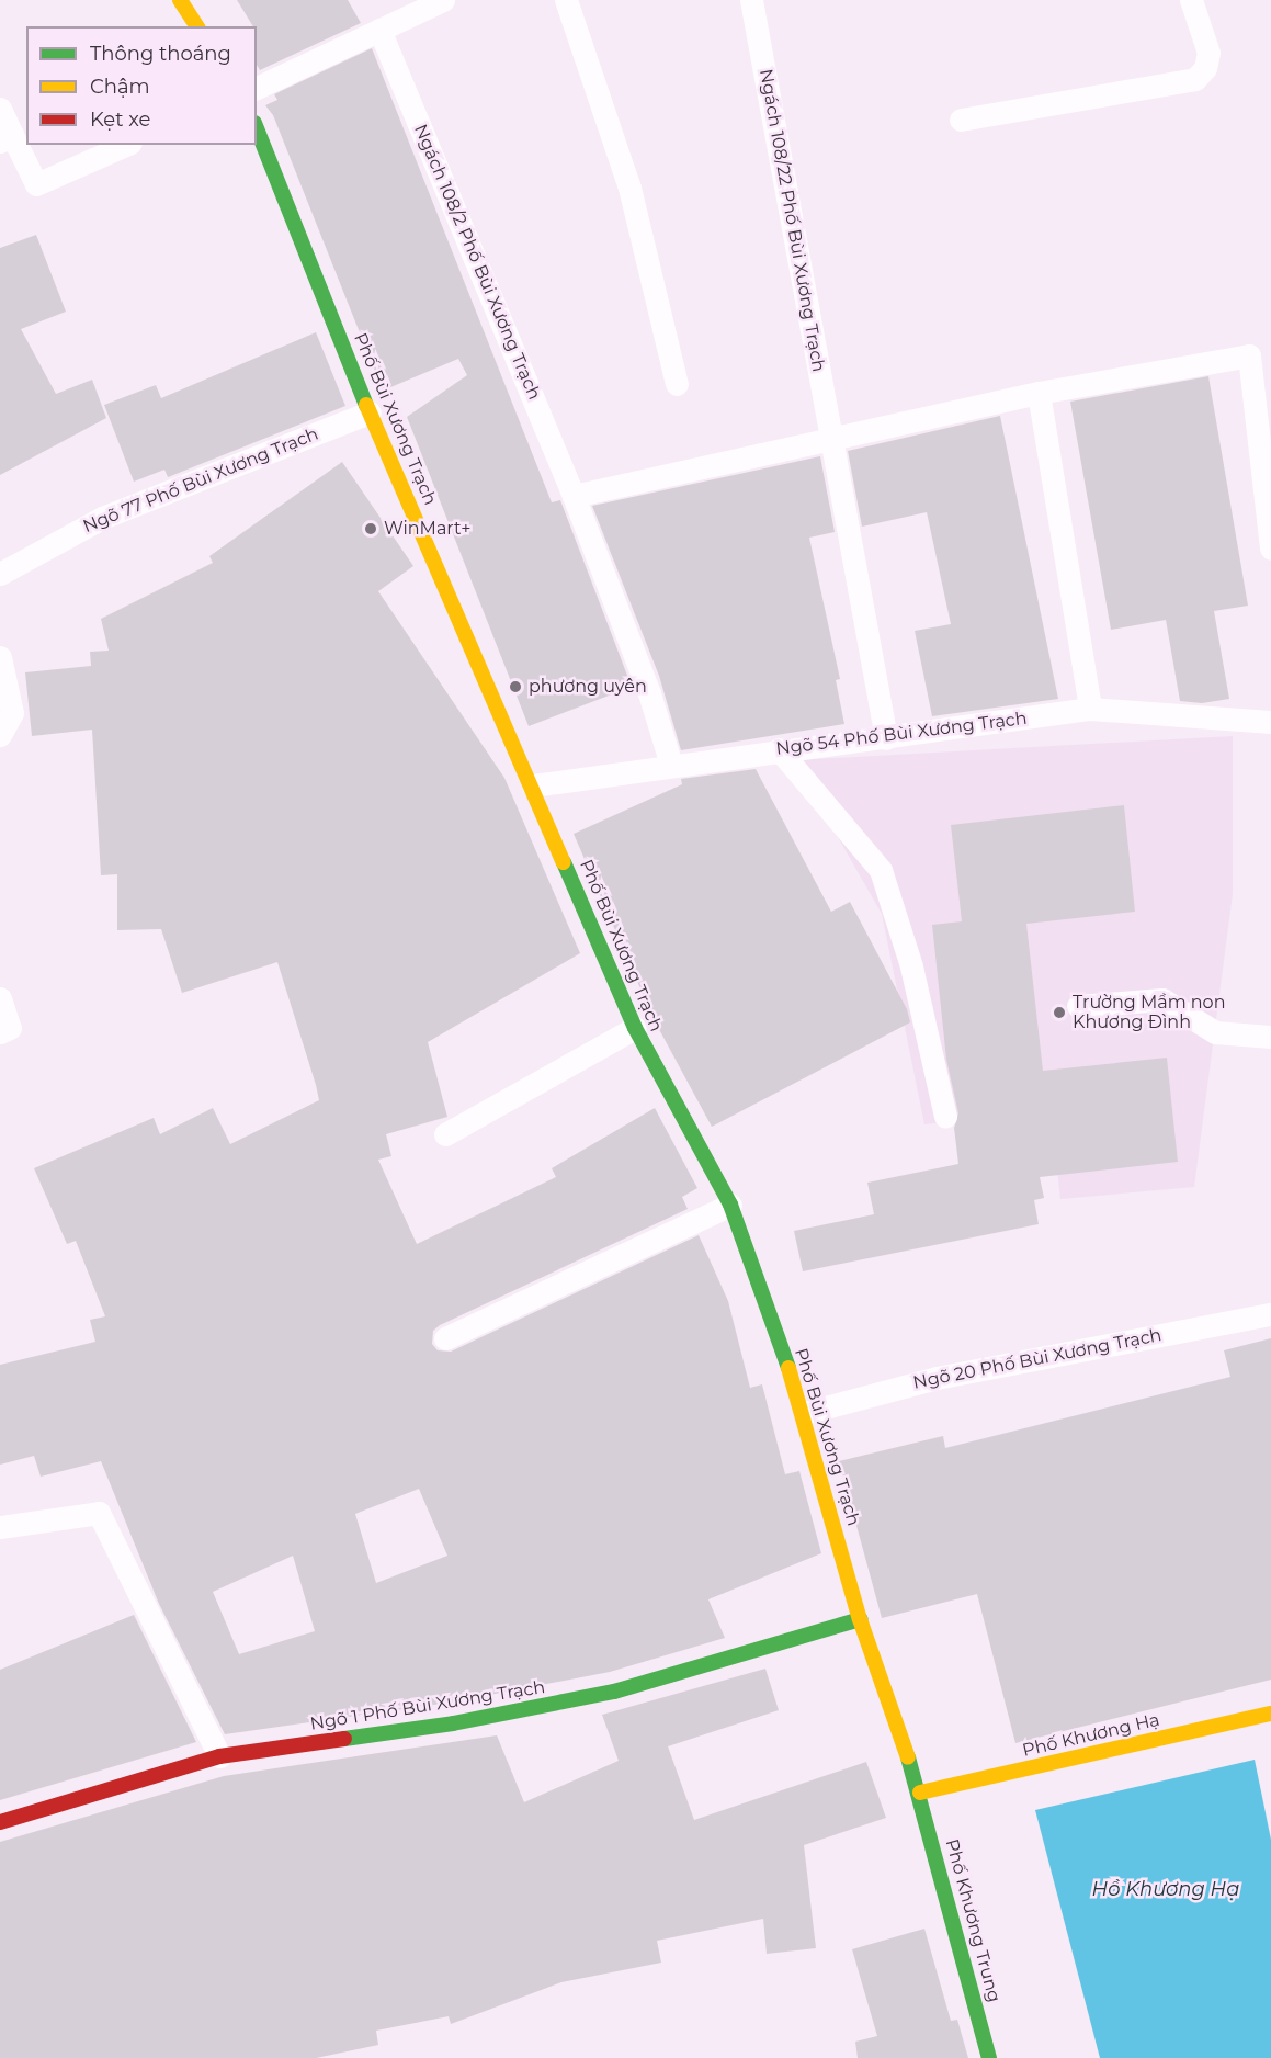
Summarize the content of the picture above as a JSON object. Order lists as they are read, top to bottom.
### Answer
{
  "streets": {
    "street": [
      "Phố Bùi Xương Trạch",
      "Ngõ 1 Phố Bùi Xương Trạch",
      "Phố Khương Hạ",
      "Phố Khương Trung"
    ],
    "lane": [
      "Ngách 108/22 Phố Bùi Xương Trạch",
      "Ngách 108/2 Phố Bùi Xương Trạch",
      "Ngõ 77 Phố Bùi Xương Trạch",
      "Ngõ 54 Phố Bùi Xương Trạch",
      "Ngõ 20 Phố Bùi Xương Trạch"
    ]
  },
  "crossings": [
    ["Ngách 108/22 Phố Bùi Xương Trạch", "Ngõ 54 Phố Bùi Xương Trạch"],
    ["Ngách 108/2 Phố Bùi Xương Trạch", "Ngõ 54 Phố Bùi Xương Trạch"],
    ["Phố Bùi Xương Trạch", "Ngõ 77 Phố Bùi Xương Trạch"],
    ["Phố Bùi Xương Trạch", "Ngõ 54 Phố Bùi Xương Trạch"],
    ["Phố Bùi Xương Trạch", "Ngõ 20 Phố Bùi Xương Trạch"],
    ["Phố Bùi Xương Trạch", "Ngõ 1 Phố Bùi Xương Trạch"],
    ["Phố Bùi Xương Trạch", "Phố Khương Hạ"],
    ["Phố Bùi Xương Trạch", "Phố Khương Trung"],
    ["Phố Khương Hạ", "Phố Khương Trung"]
  ],
  "water": ["Hồ Khương Hạ"],
  "places": ["WinMart+", "phương uyên", "Trường Mầm non Khương Đình"],
  "legend": ["Thông thoáng", "Chậm", "Kẹt xe"]
}
